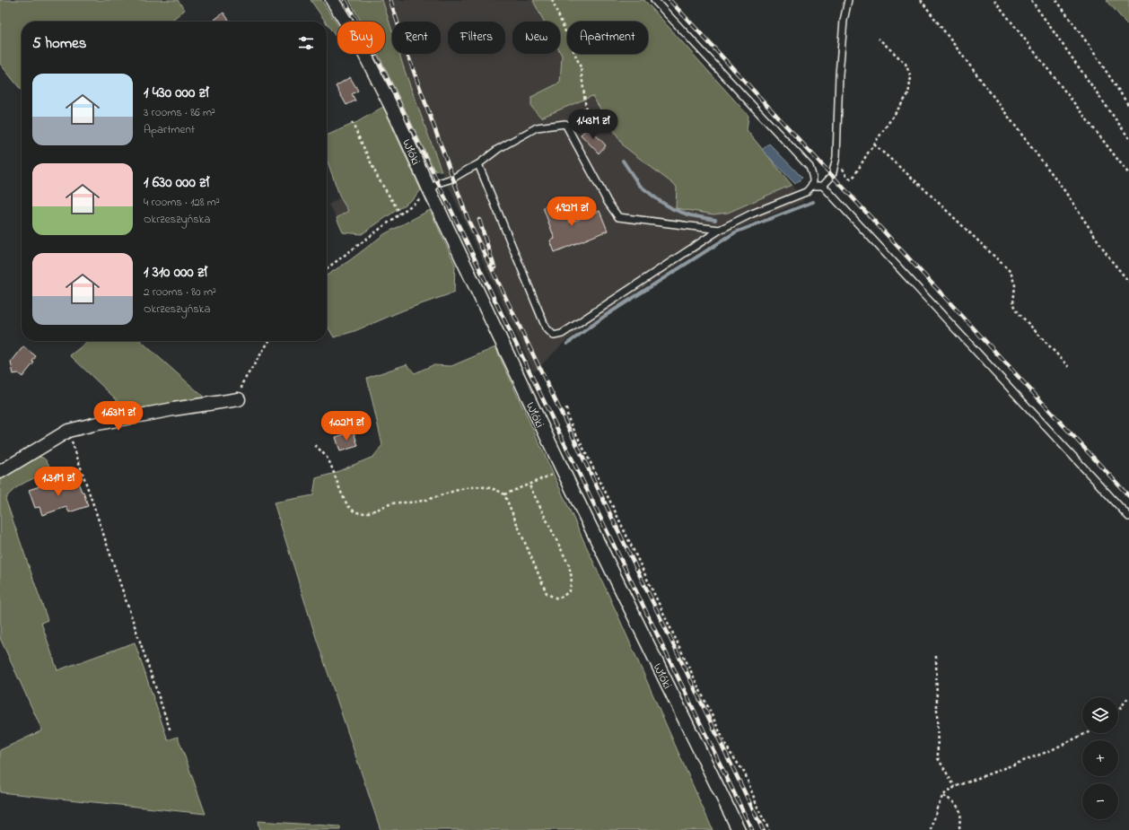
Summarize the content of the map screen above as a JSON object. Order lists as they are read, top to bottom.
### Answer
{
  "streets": {
    "street": ["Włóki"]
  },
  "page": {
    "chip": [
      "Buy",
      "Rent",
      "Filters",
      "New",
      "Apartment"
    ],
    "heading": "5 homes",
    "list": [
      {
        "name": "1 430 000 zł",
        "note": "3 rooms · 86 m² · Apartment"
      },
      {
        "name": "1 630 000 zł",
        "note": "4 rooms · 128 m² · Okrzeszyńska"
      },
      {
        "name": "1 310 000 zł",
        "note": "2 rooms · 80 m² · Okrzeszyńska"
      }
    ],
    "price": [
      "1.43M zł",
      "1.92M zł",
      "1.63M zł",
      "1.02M zł",
      "1.31M zł"
    ],
    "map_buttons": ["+", "−"]
  }
}
